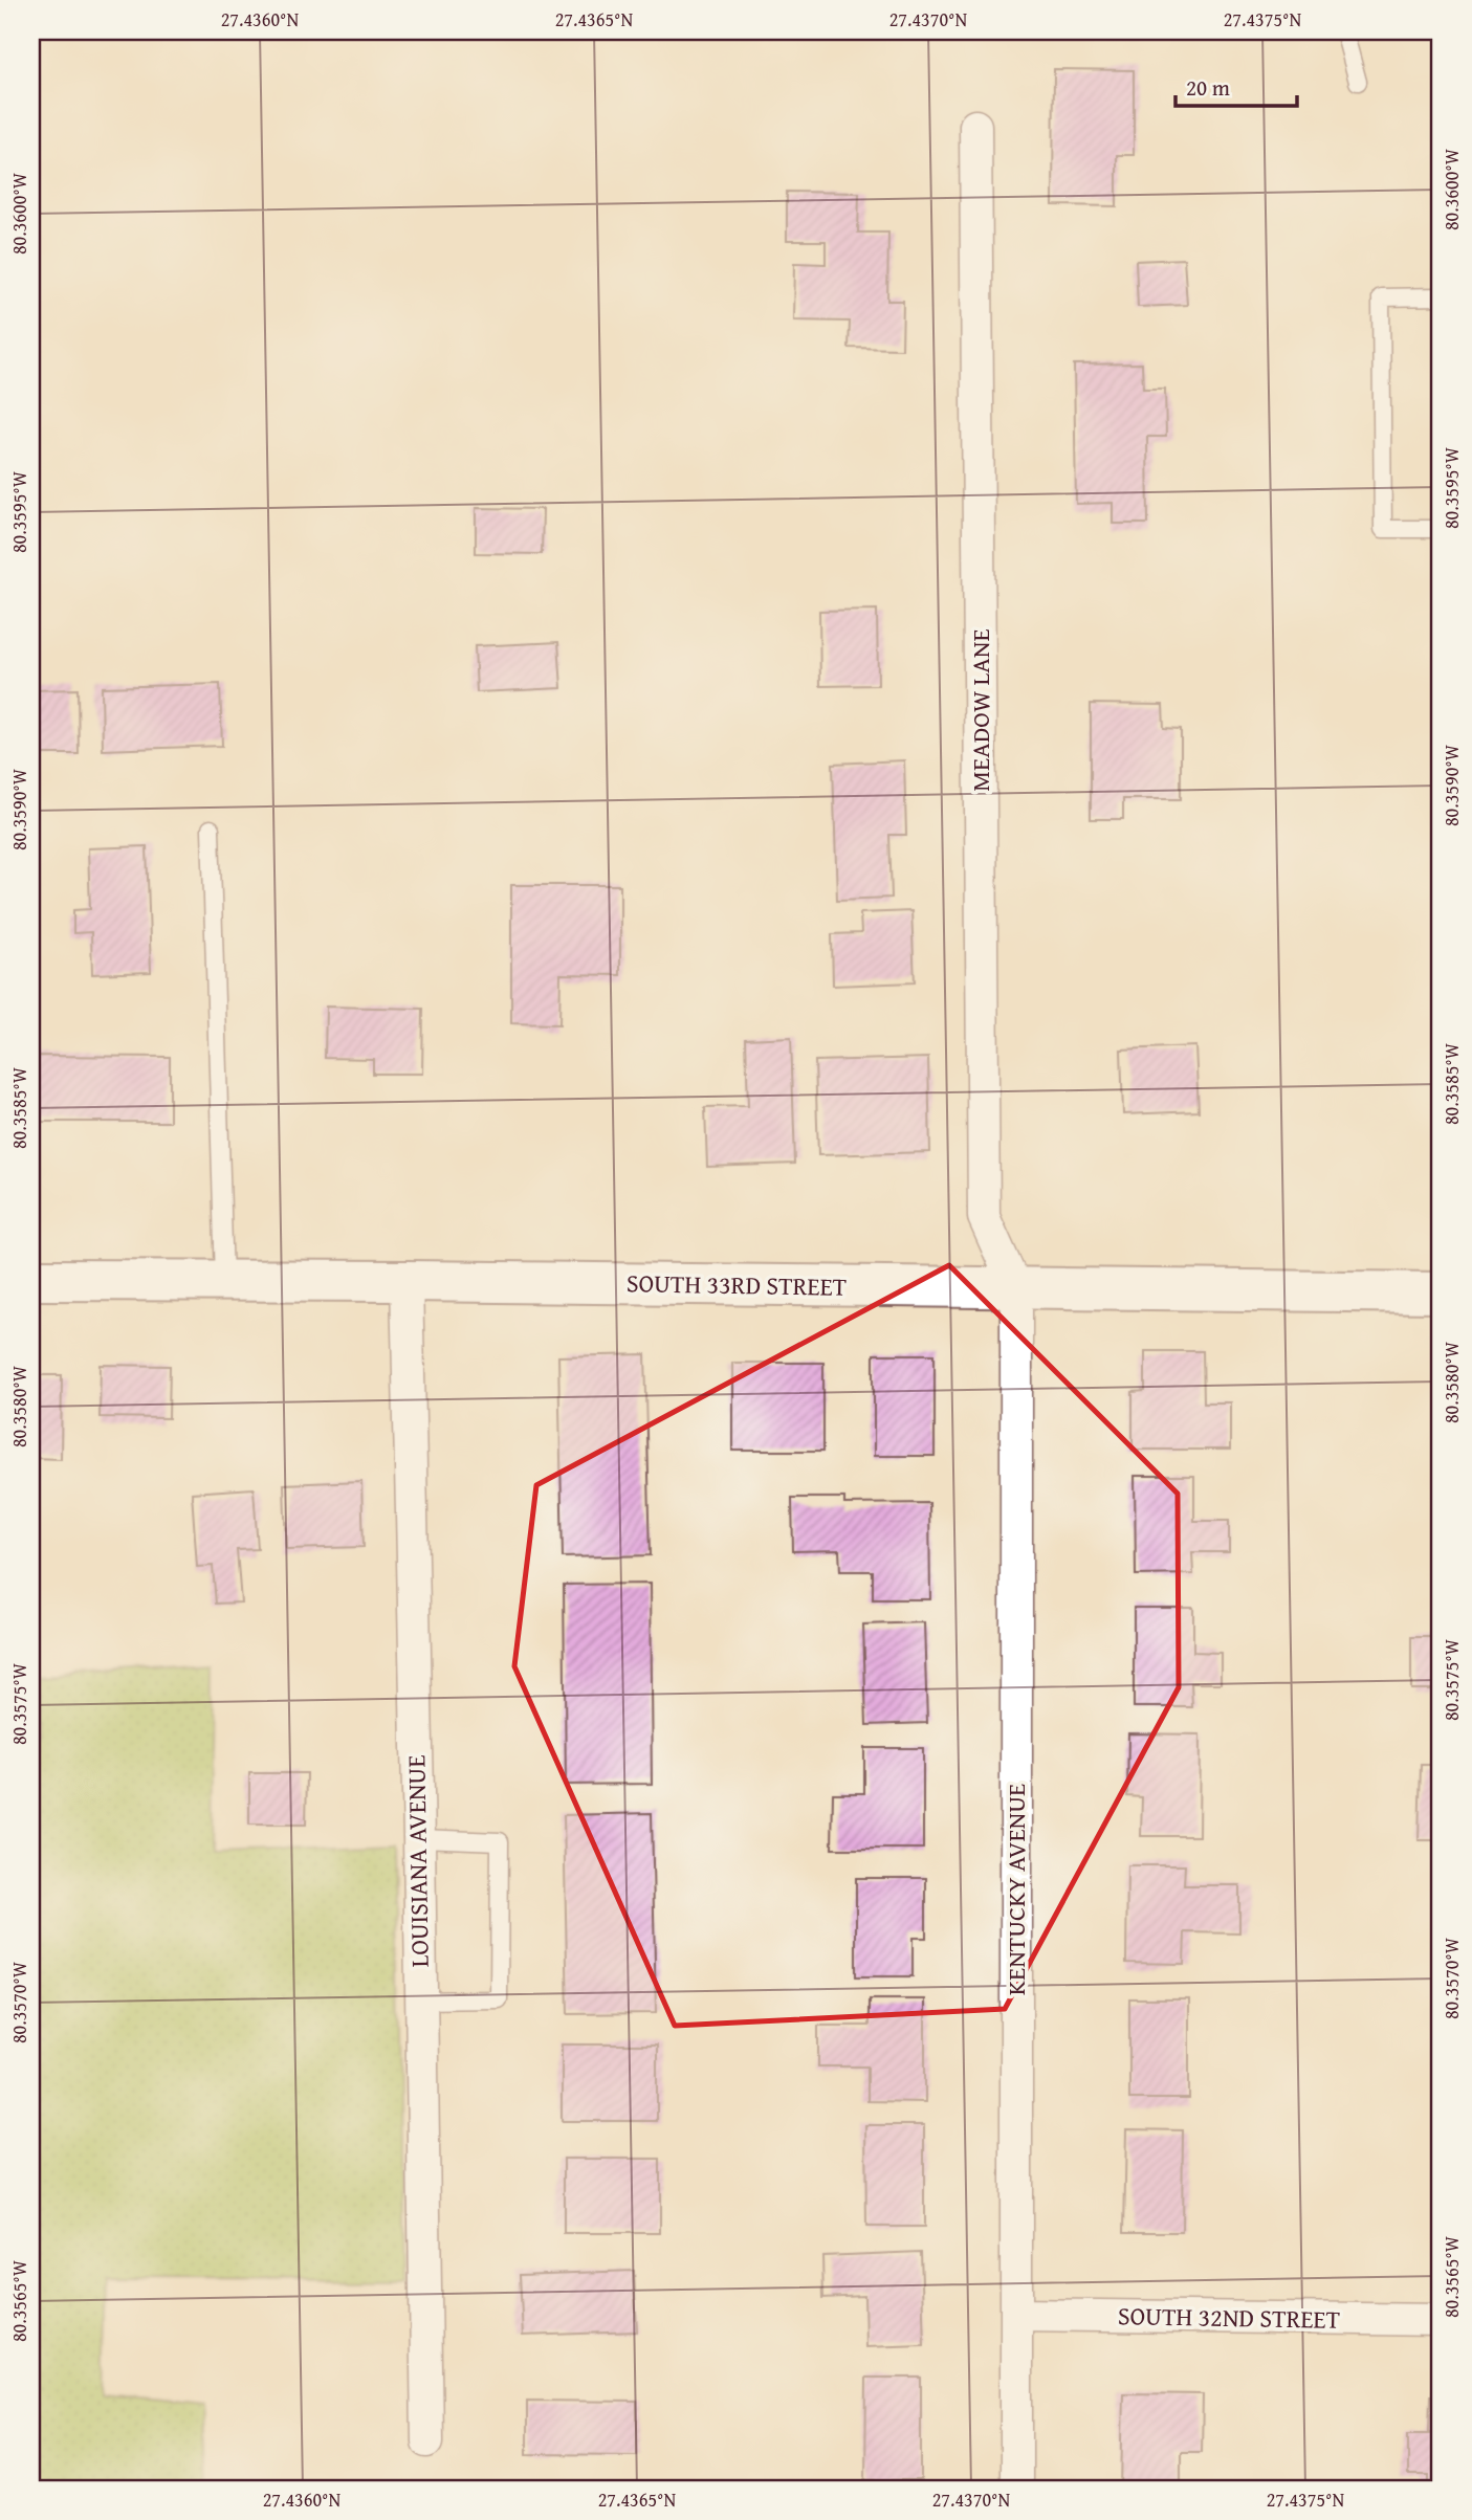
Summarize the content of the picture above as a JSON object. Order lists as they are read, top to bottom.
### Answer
{
  "streets": {
    "street": [
      "MEADOW LANE",
      "SOUTH 33RD STREET",
      "LOUISIANA AVENUE",
      "KENTUCKY AVENUE",
      "SOUTH 32ND STREET"
    ]
  },
  "crossings": [
    ["MEADOW LANE", "SOUTH 33RD STREET"],
    ["MEADOW LANE", "KENTUCKY AVENUE"],
    ["SOUTH 33RD STREET", "LOUISIANA AVENUE"],
    ["SOUTH 33RD STREET", "KENTUCKY AVENUE"],
    ["KENTUCKY AVENUE", "SOUTH 32ND STREET"]
  ],
  "scale_bar": "20 m",
  "coordinates": [
    "27.4360°N",
    "27.4365°N",
    "27.4370°N",
    "27.4375°N",
    "80.3600°W",
    "80.3595°W",
    "80.3590°W",
    "80.3585°W",
    "80.3580°W",
    "80.3575°W",
    "80.3570°W",
    "80.3565°W"
  ]
}
